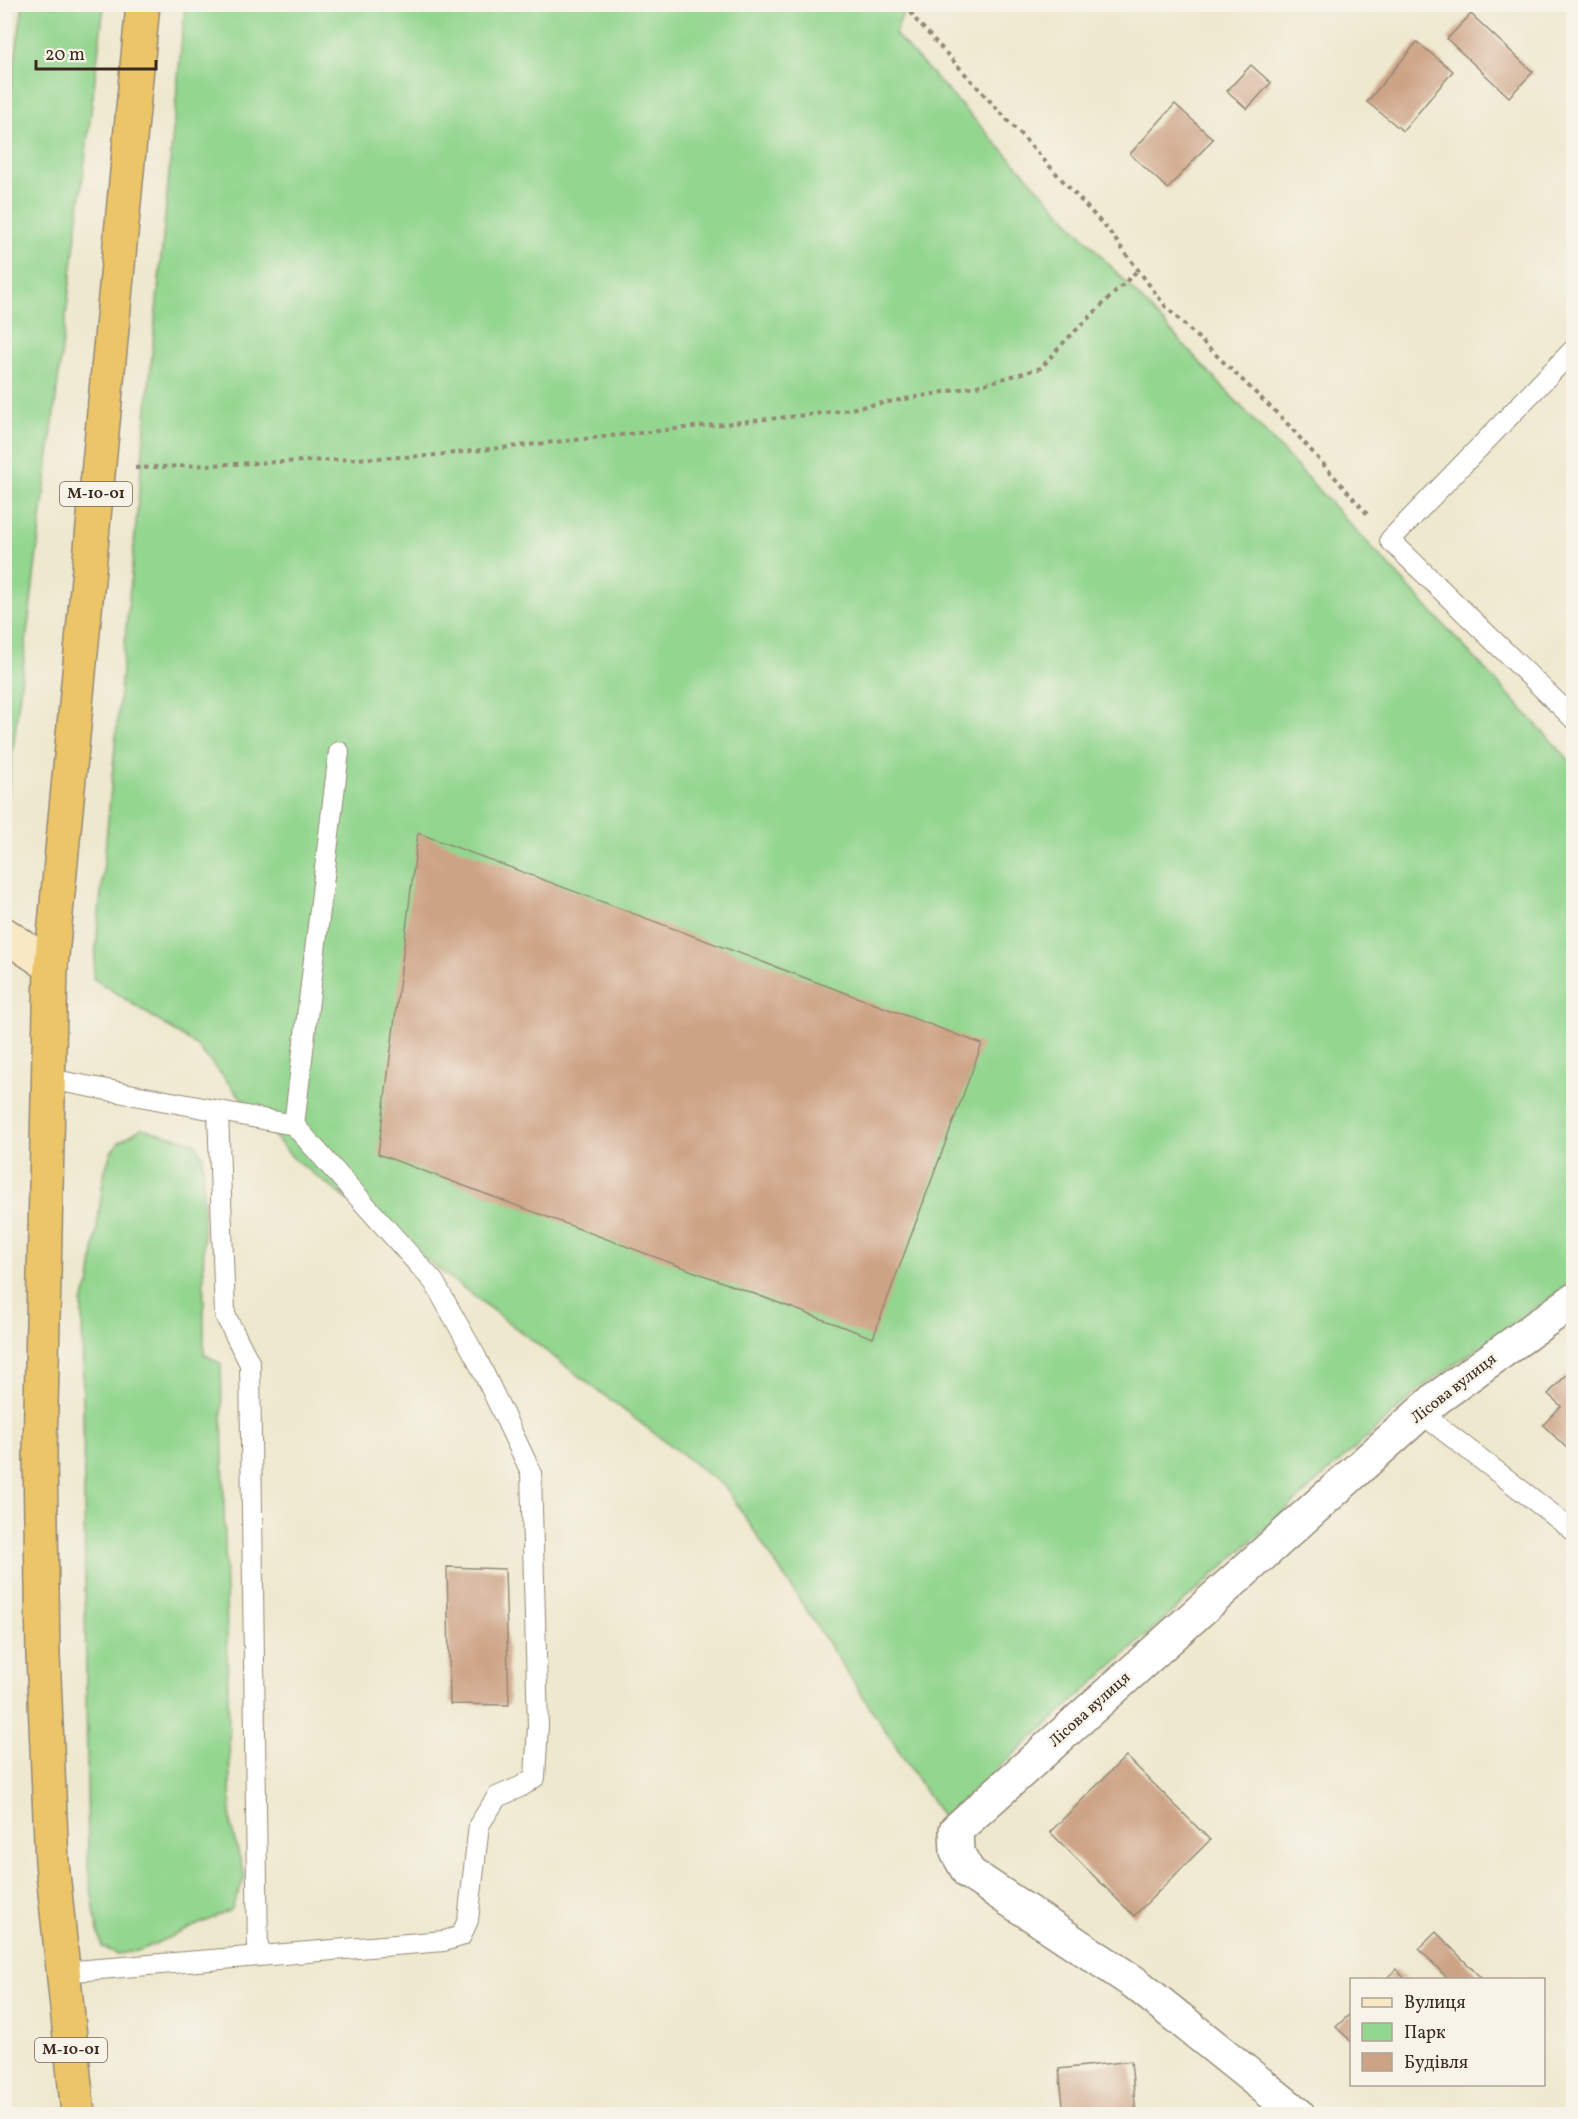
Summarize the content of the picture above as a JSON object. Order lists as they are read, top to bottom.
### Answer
{
  "streets": {
    "highway": ["М-10-01"],
    "street": ["Лісова вулиця"]
  },
  "legend": ["Вулиця", "Парк", "Будівля"],
  "scale_bar": "20 m"
}
